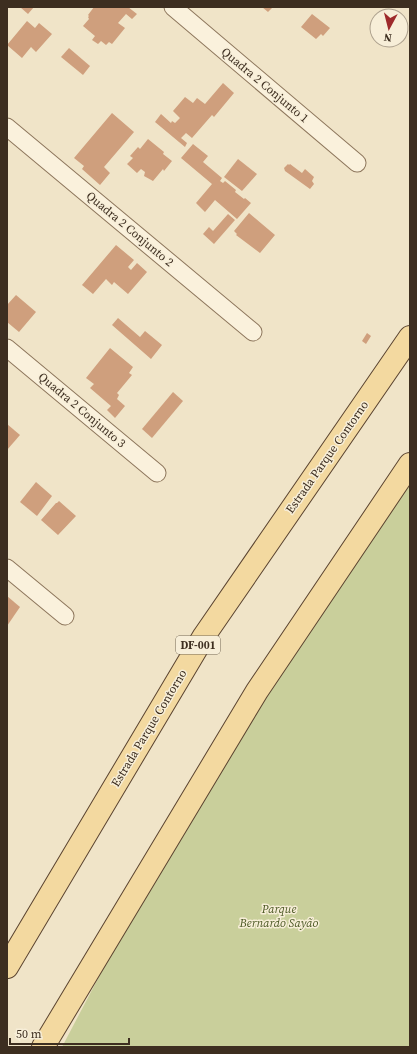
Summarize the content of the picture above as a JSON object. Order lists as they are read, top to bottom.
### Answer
{
  "streets": {
    "main road": ["Estrada Parque Contorno", "DF-001"],
    "street": ["Quadra 2 Conjunto 1", "Quadra 2 Conjunto 2", "Quadra 2 Conjunto 3"]
  },
  "parks": ["Parque Bernardo Sayão"],
  "scale_bar": "50 m",
  "north": "bottom"
}
